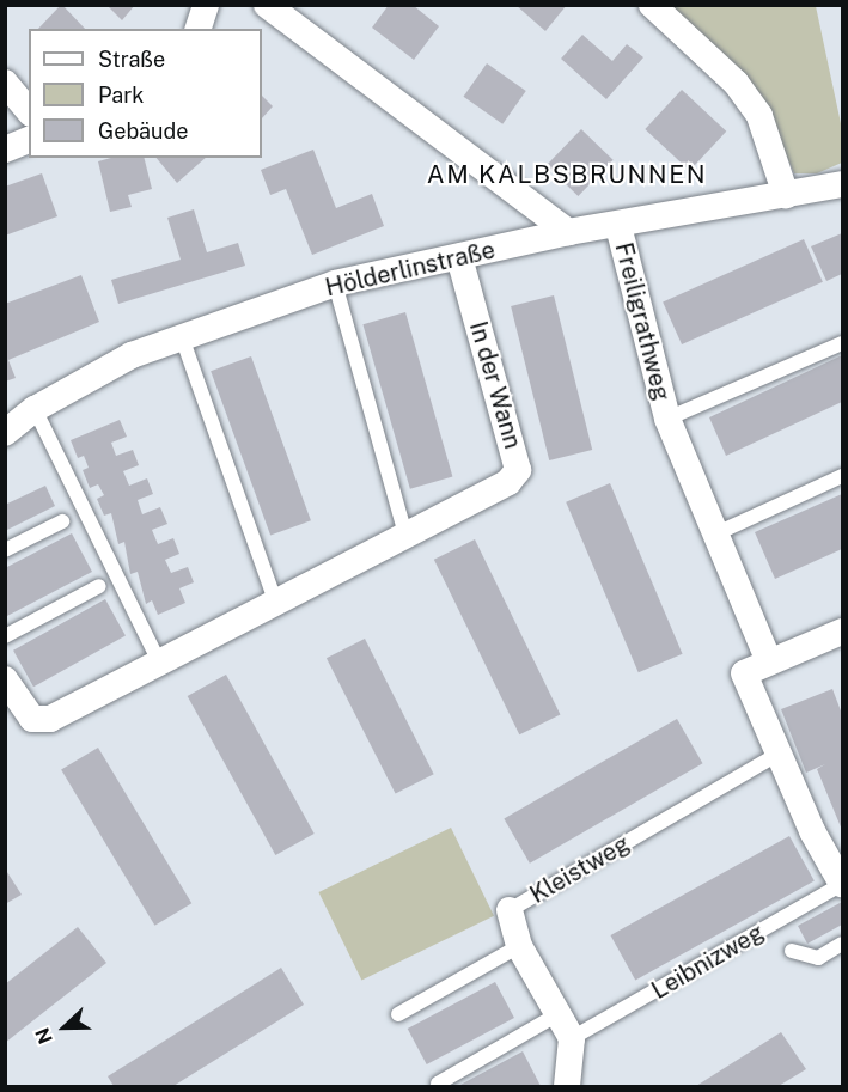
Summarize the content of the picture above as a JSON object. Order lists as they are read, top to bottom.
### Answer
{
  "streets": {
    "street": [
      "Hölderlinstraße",
      "Freiligrathweg",
      "In der Wann",
      "Kleistweg"
    ],
    "lane": ["Leibnizweg"]
  },
  "crossings": [
    ["Hölderlinstraße", "Freiligrathweg"],
    ["Hölderlinstraße", "In der Wann"],
    ["Kleistweg", "Leibnizweg"]
  ],
  "districts": ["AM KALBSBRUNNEN"],
  "legend": ["Straße", "Park", "Gebäude"],
  "north": "left"
}
